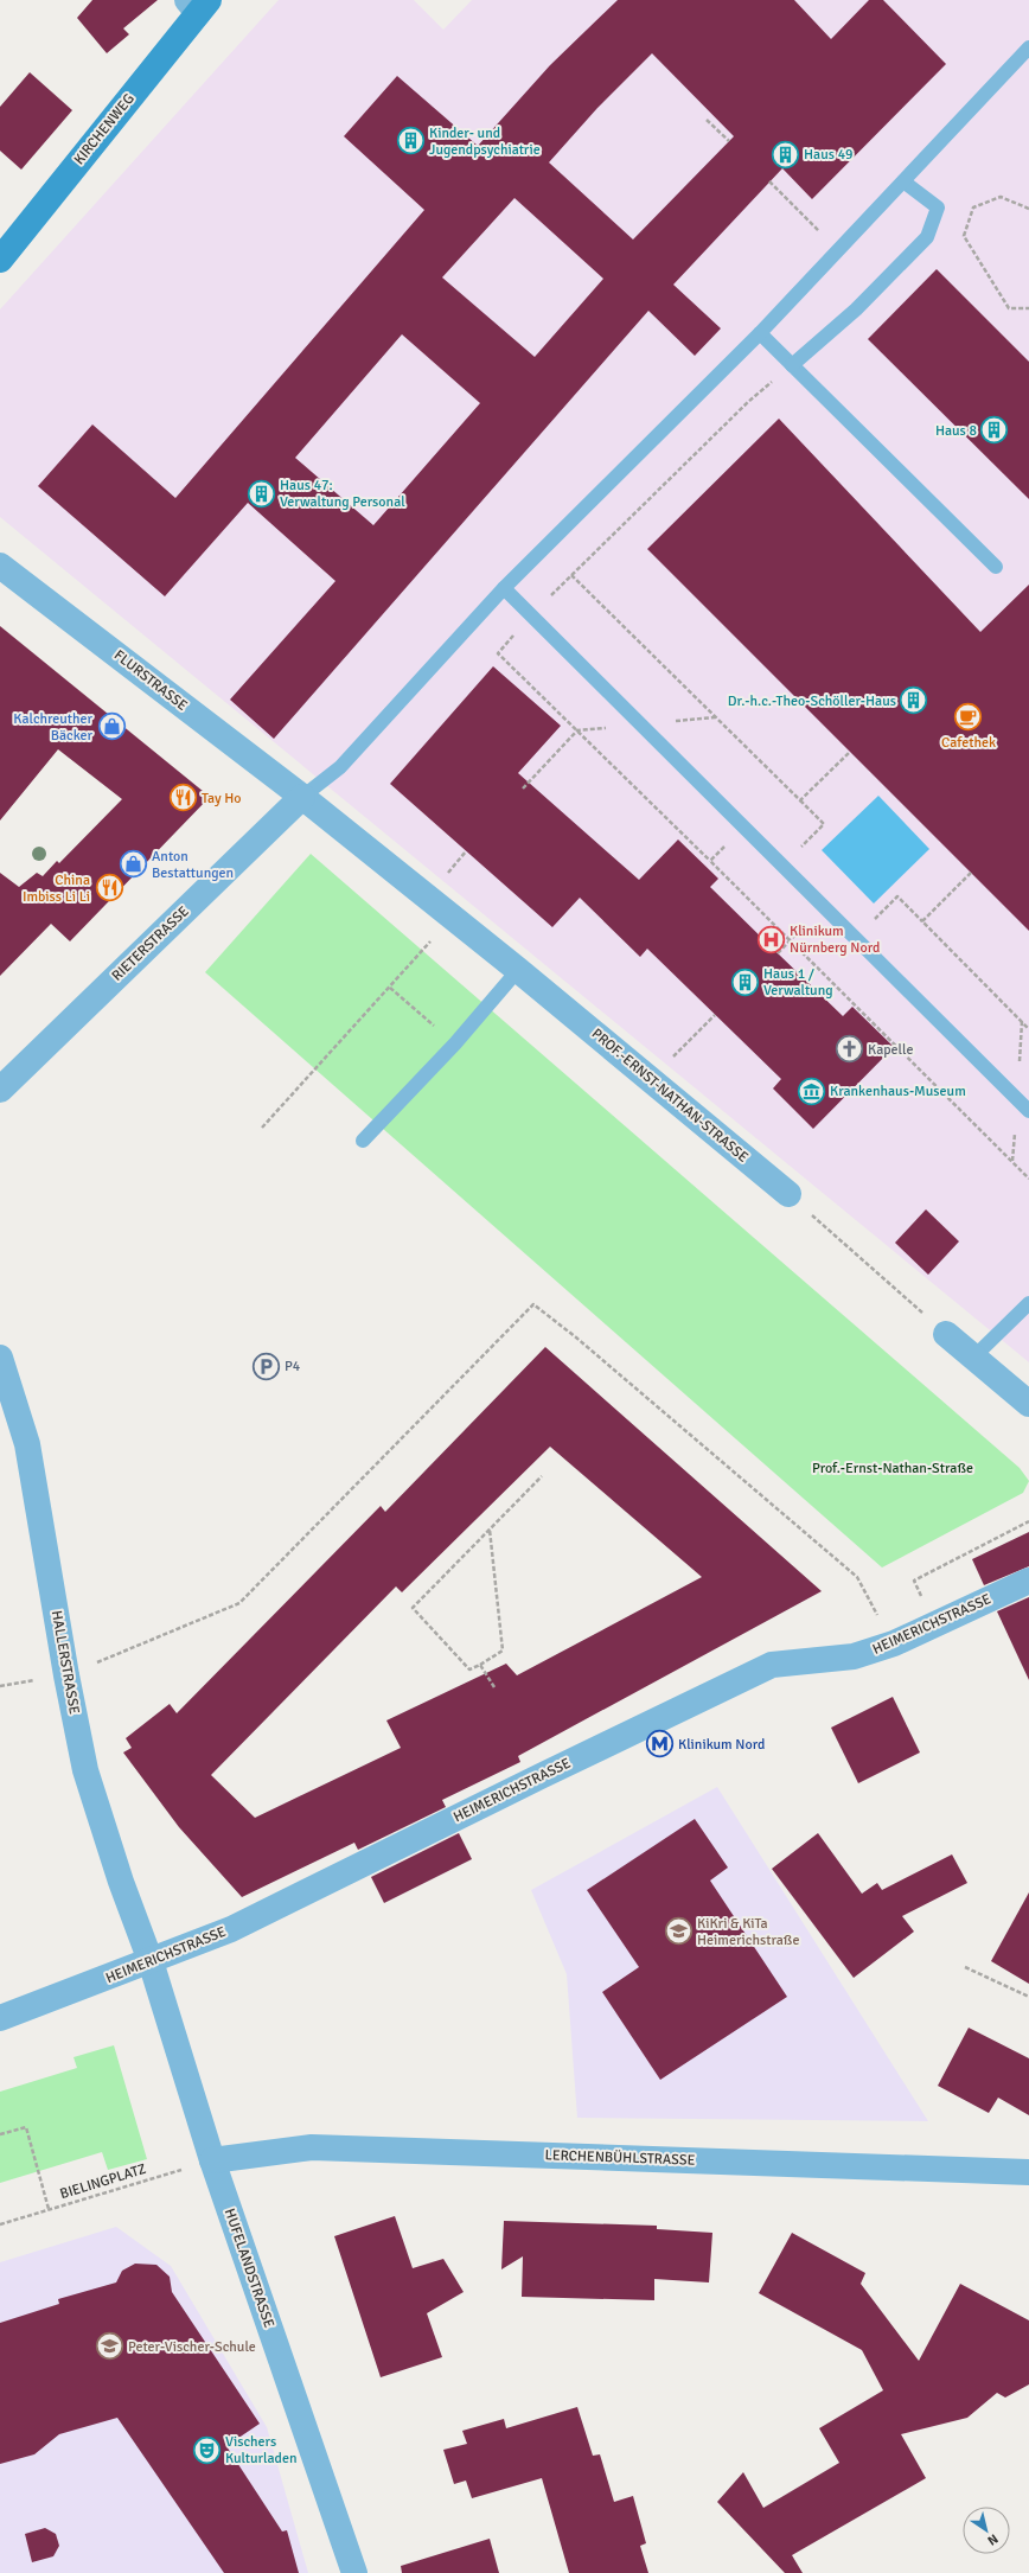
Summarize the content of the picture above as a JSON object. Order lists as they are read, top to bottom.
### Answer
{
  "streets": {
    "street": [
      "KIRCHENWEG",
      "FLURSTRASSE",
      "RIETERSTRASSE",
      "PROF.-ERNST-NATHAN-STRASSE",
      "HEIMERICHSTRASSE",
      "HALLERSTRASSE",
      "LERCHENBÜHLSTRASSE",
      "HUFELANDSTRASSE"
    ],
    "path": ["BIELINGPLATZ"]
  },
  "crossings": [
    ["FLURSTRASSE", "RIETERSTRASSE"],
    ["FLURSTRASSE", "PROF.-ERNST-NATHAN-STRASSE"],
    ["RIETERSTRASSE", "PROF.-ERNST-NATHAN-STRASSE"],
    ["HEIMERICHSTRASSE", "HALLERSTRASSE"],
    ["HEIMERICHSTRASSE", "HUFELANDSTRASSE"],
    ["HALLERSTRASSE", "HUFELANDSTRASSE"],
    ["LERCHENBÜHLSTRASSE", "BIELINGPLATZ"],
    ["LERCHENBÜHLSTRASSE", "HUFELANDSTRASSE"],
    ["BIELINGPLATZ", "HUFELANDSTRASSE"]
  ],
  "parks": ["Prof.-Ernst-Nathan-Straße"],
  "places": {
    "building": [
      "Kinder- und Jugendpsychiatrie",
      "Haus 49",
      "Haus 8",
      "Haus 47: Verwaltung Personal",
      "Dr.-h.c.-Theo-Schöller-Haus",
      "Haus 1 / Verwaltung"
    ],
    "cafe": ["Cafethek"],
    "shop": ["Kalchreuther Bäcker", "Anton Bestattungen"],
    "restaurant": ["Tay Ho", "China Imbiss Li Li"],
    "hospital": ["Klinikum Nürnberg Nord"],
    "church": ["Kapelle"],
    "museum": ["Krankenhaus-Museum"],
    "parking": ["P4"],
    "metro station": ["Klinikum Nord"],
    "school or university": ["KiKri & KiTa Heimerichstraße", "Peter-Vischer-Schule"],
    "theatre": ["Vischers Kulturladen"]
  },
  "north": "bottom right"
}
